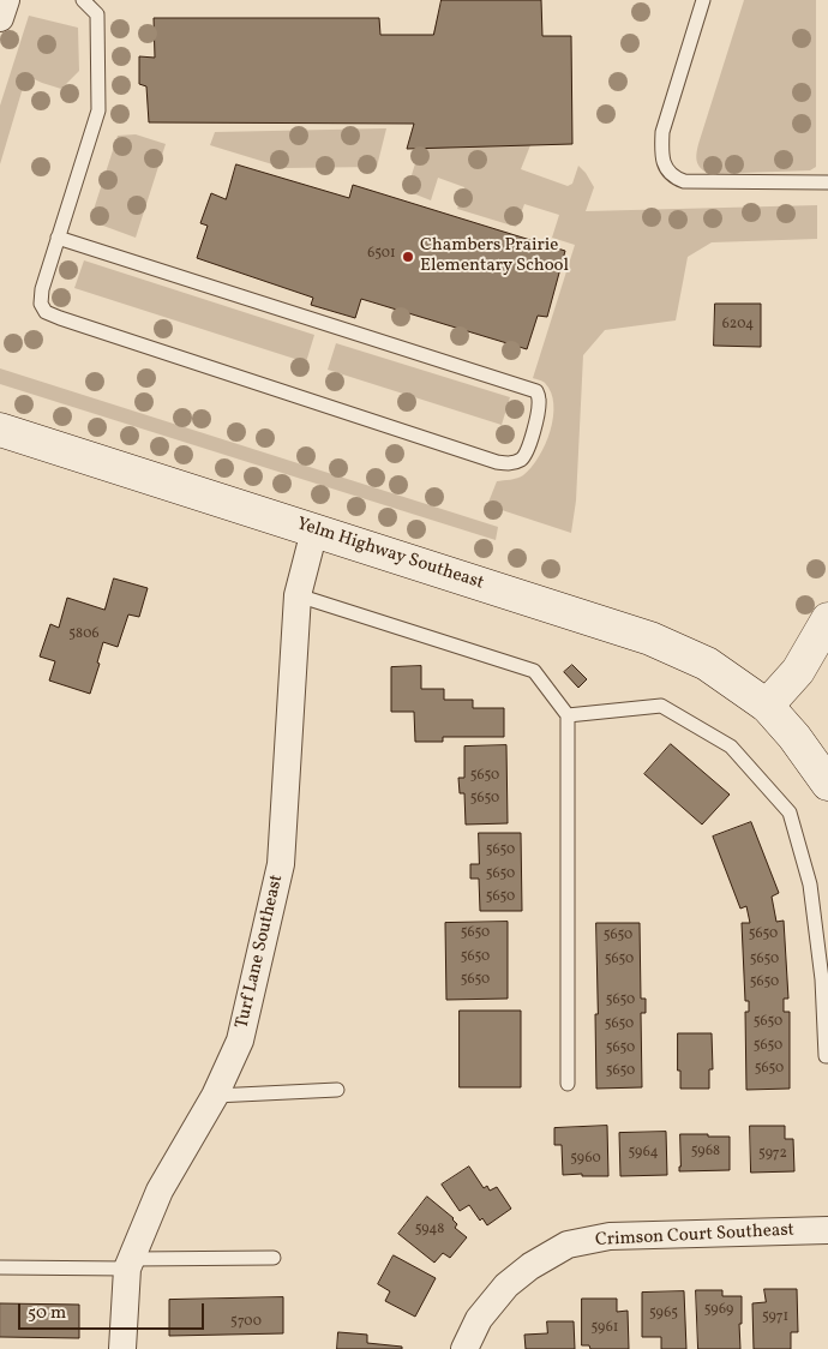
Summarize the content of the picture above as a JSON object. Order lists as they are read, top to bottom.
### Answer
{
  "streets": {
    "main road": ["Yelm Highway Southeast"],
    "street": ["Turf Lane Southeast", "Crimson Court Southeast"]
  },
  "crossings": [
    ["Yelm Highway Southeast", "Turf Lane Southeast"]
  ],
  "places": ["Chambers Prairie Elementary School"],
  "house_numbers": [
    "6501",
    "6204",
    "5806",
    "5650",
    "5650",
    "5650",
    "5650",
    "5650",
    "5650",
    "5650",
    "5650",
    "5650",
    "5650",
    "5650",
    "5650",
    "5650",
    "5650",
    "5650",
    "5650",
    "5650",
    "5650",
    "5650",
    "5650",
    "5968",
    "5964",
    "5972",
    "5960",
    "5948",
    "5969",
    "5965",
    "5971",
    "5700",
    "5961"
  ],
  "scale_bar": "50 m"
}
